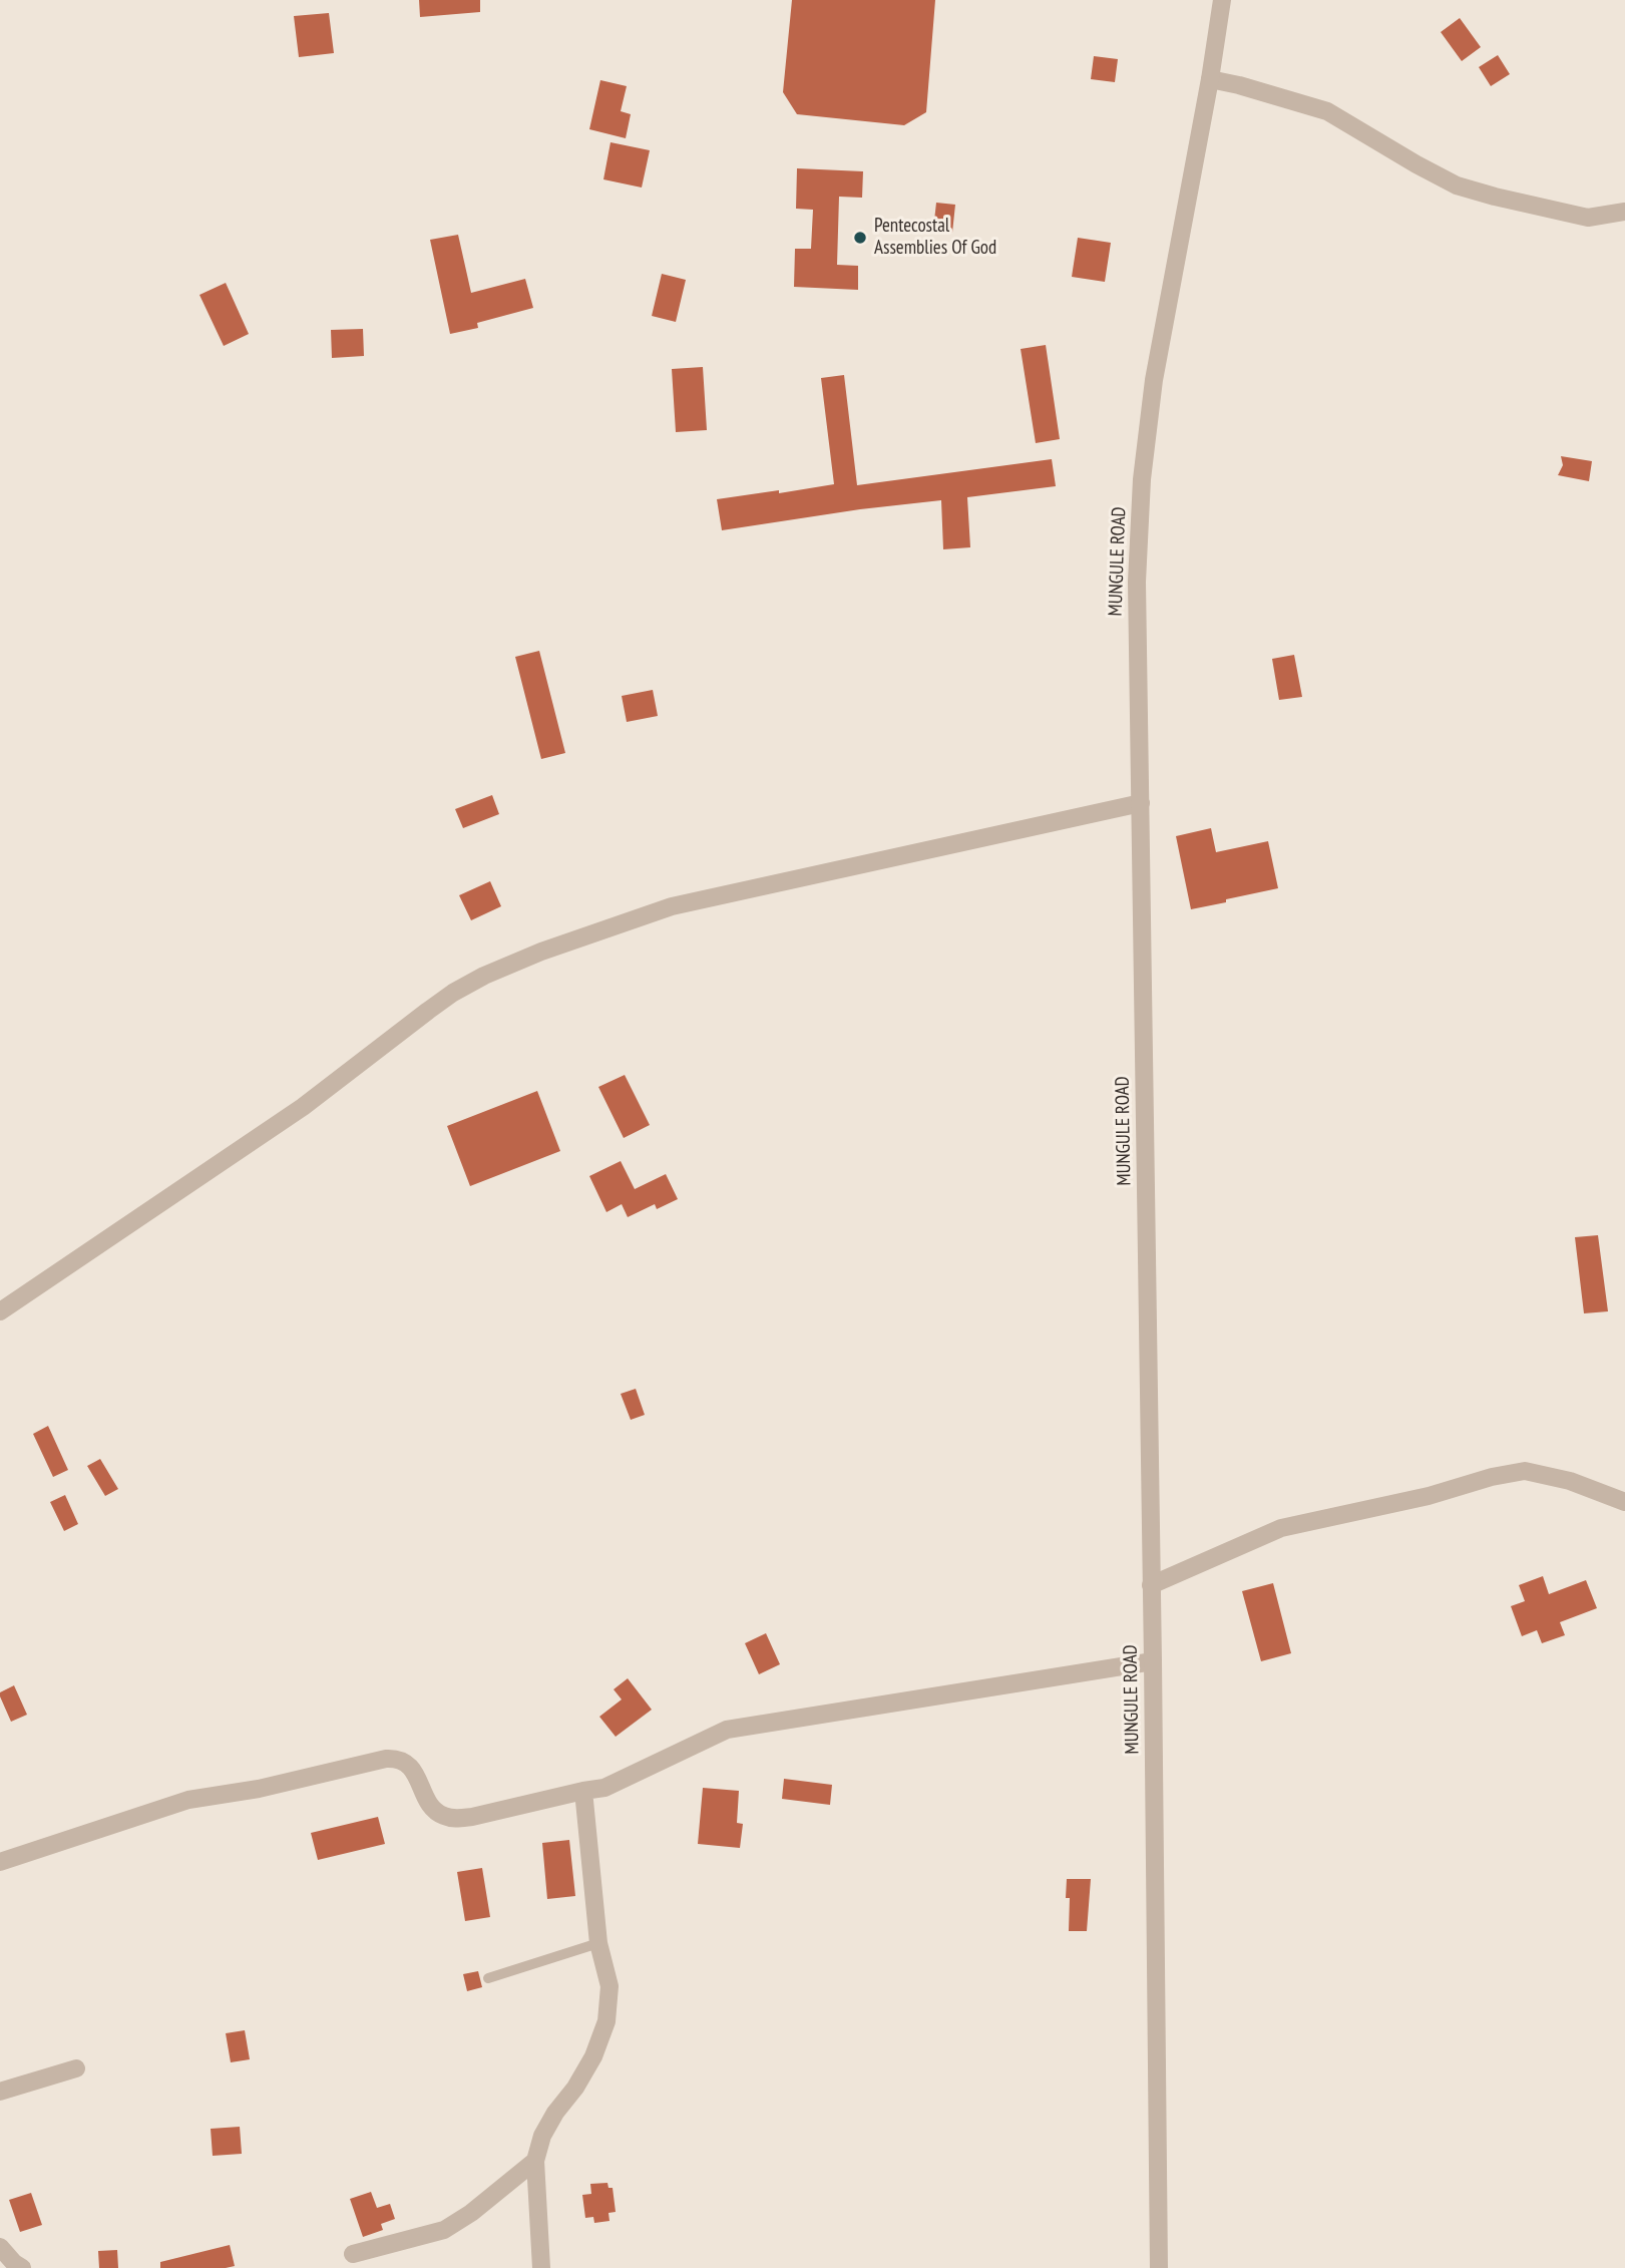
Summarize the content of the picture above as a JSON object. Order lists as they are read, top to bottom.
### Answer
{
  "streets": {
    "street": ["MUNGULE ROAD"]
  },
  "places": ["Pentecostal Assemblies Of God"]
}
